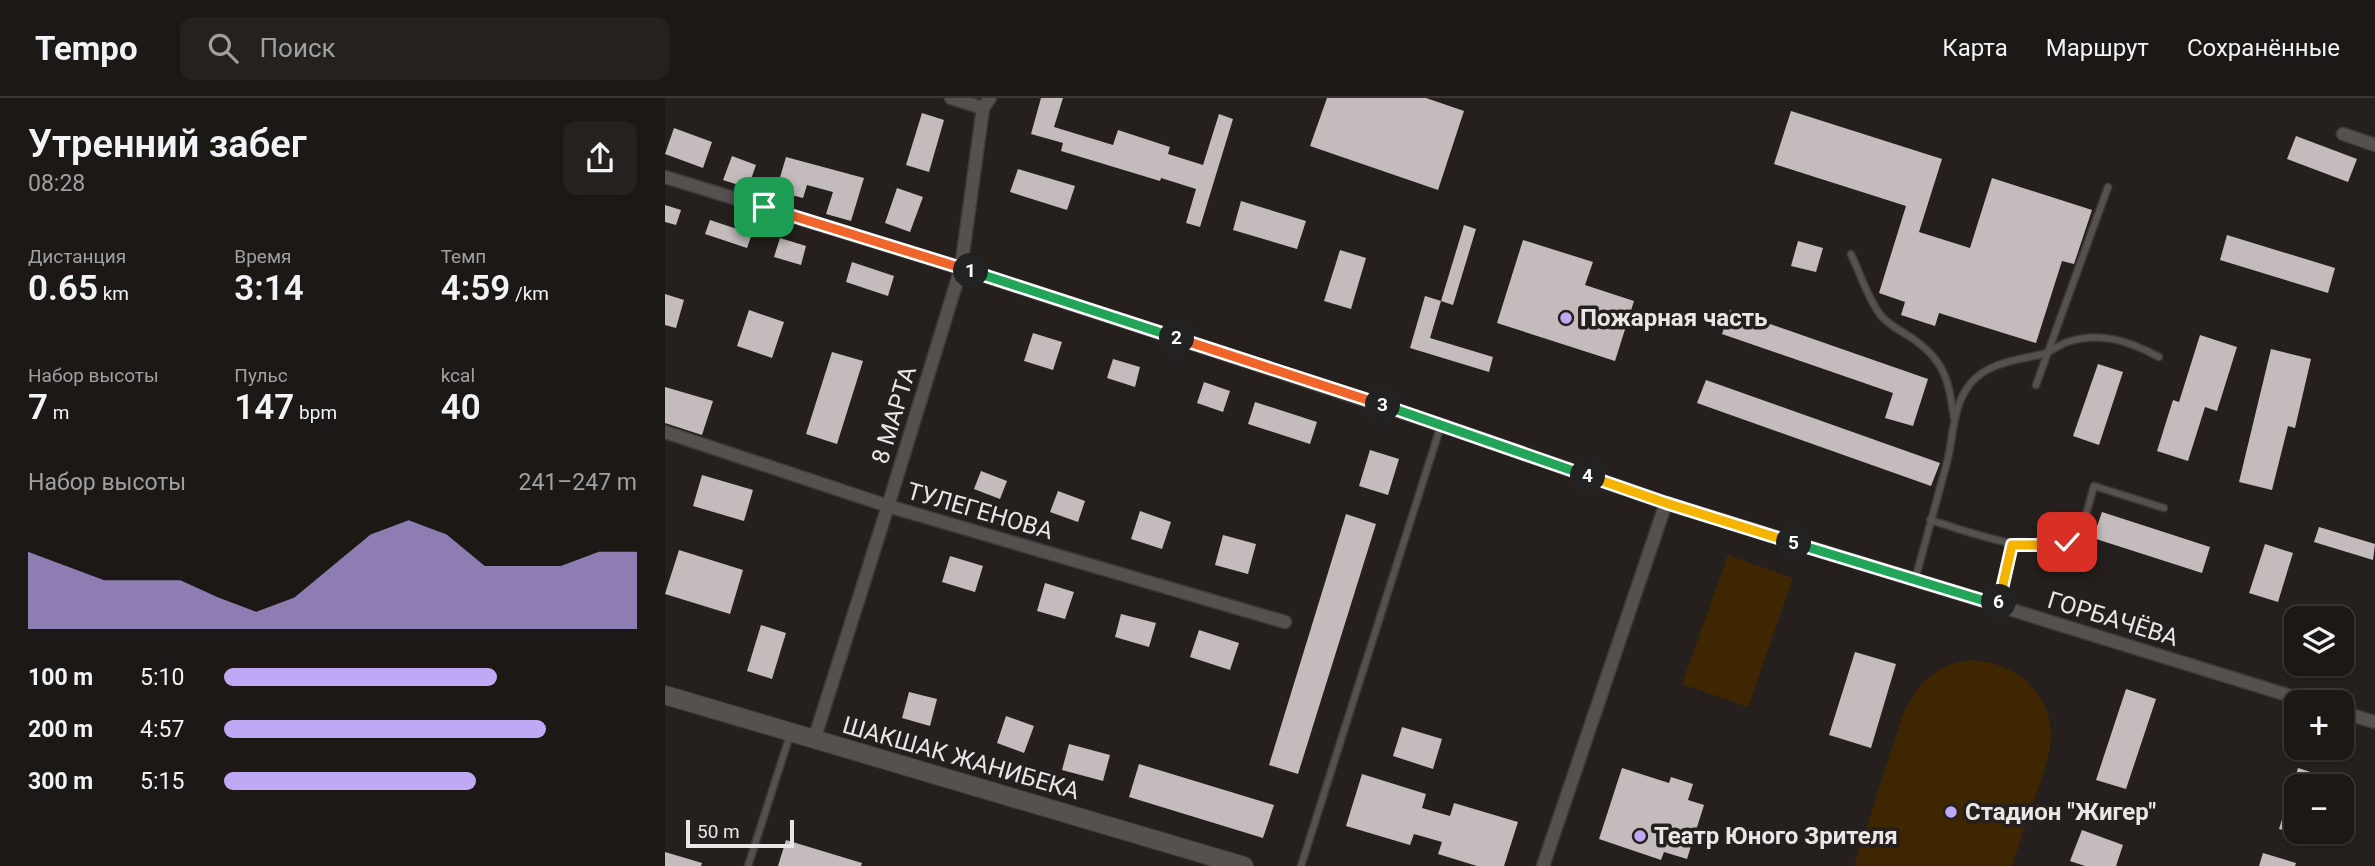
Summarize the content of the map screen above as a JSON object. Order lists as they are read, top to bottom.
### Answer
{
  "streets": {
    "main road": ["ШАКШАК ЖАНИБЕКА"],
    "street": ["8 МАРТА", "ТУЛЕГЕНОВА", "ГОРБАЧЁВА"]
  },
  "crossings": [
    ["8 МАРТА", "ТУЛЕГЕНОВА"],
    ["8 МАРТА", "ГОРБАЧЁВА"],
    ["8 МАРТА", "ШАКШАК ЖАНИБЕКА"]
  ],
  "places": ["Пожарная часть", "Стадион \"Жигер\"", "Театр Юного Зрителя"],
  "scale_bar": "50 m",
  "page": {
    "header": "Tempo",
    "search": "Поиск",
    "nav": ["Карта", "Маршрут", "Сохранённые"],
    "heading": ["Утренний забег", "08:28"],
    "stats": [
      ["Дистанция", "0.65 km"],
      ["Время", "3:14"],
      ["Темп", "4:59 /km"],
      ["Набор высоты", "7 m"],
      ["Пульс", "147 bpm"],
      ["kcal", "40"]
    ],
    "pins": [
      "1",
      "2",
      "3",
      "4",
      "5",
      "6"
    ],
    "chart": ["Набор высоты", "241–247 m"],
    "map_buttons": ["+", "−"],
    "list": [
      {
        "name": "100 m",
        "note": "5:10"
      },
      {
        "name": "200 m",
        "note": "4:57"
      },
      {
        "name": "300 m",
        "note": "5:15"
      }
    ],
    "scale": "50 m"
  }
}
